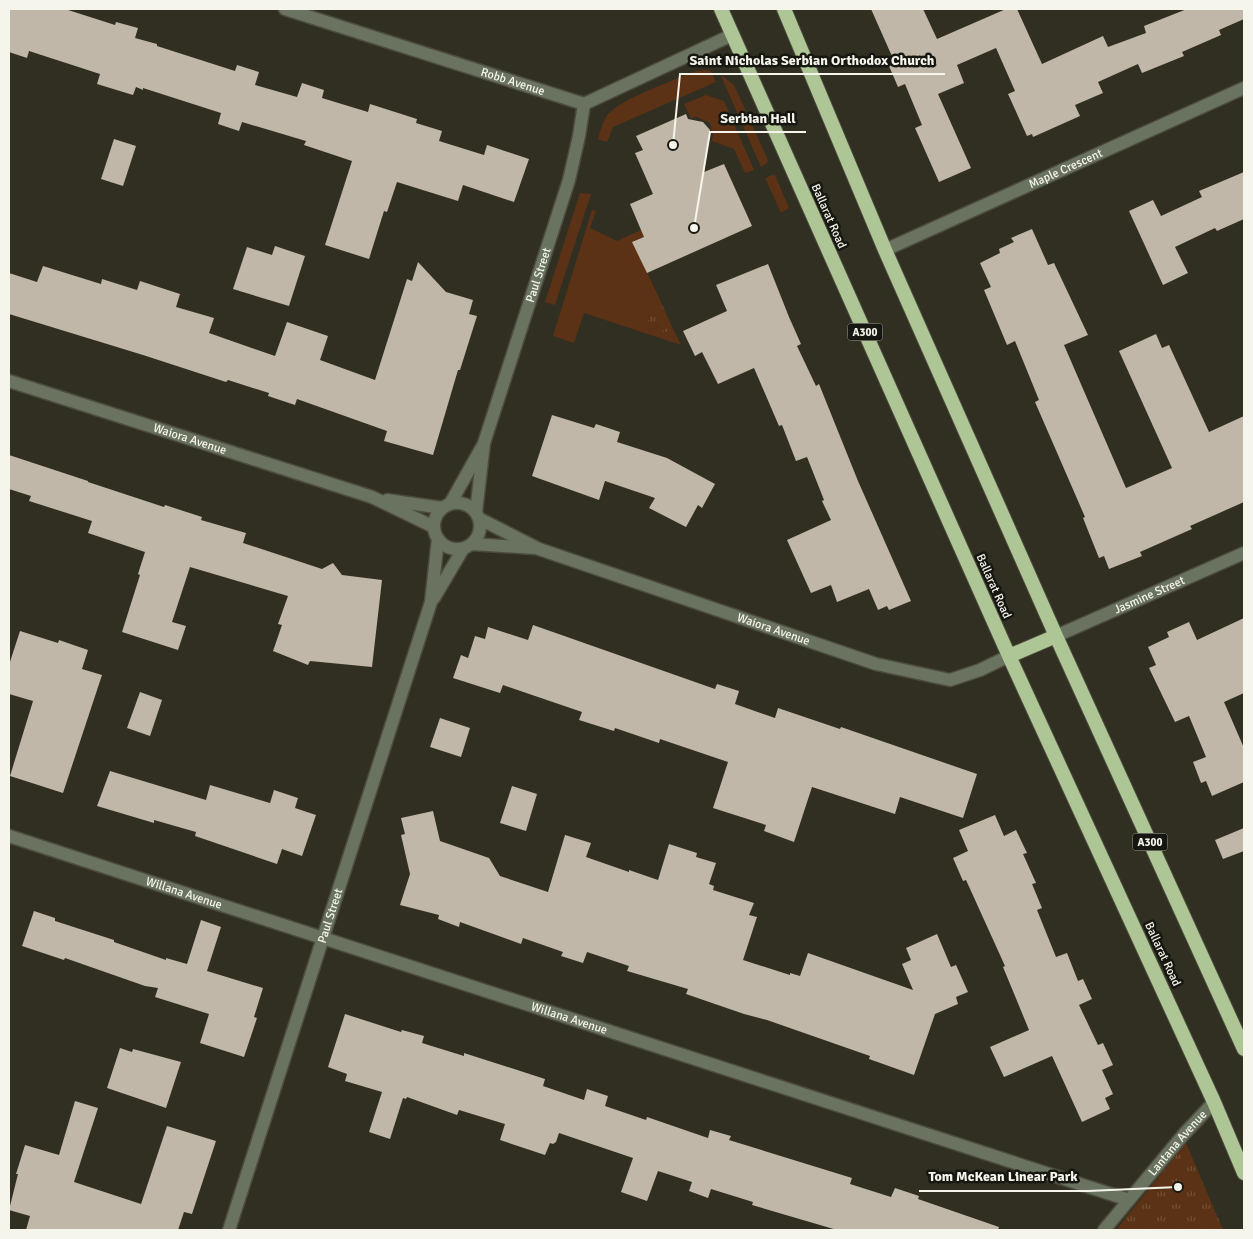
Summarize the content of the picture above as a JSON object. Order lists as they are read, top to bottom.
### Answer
{
  "streets": {
    "highway": ["Ballarat Road", "A300"],
    "street": [
      "Robb Avenue",
      "Maple Crescent",
      "Paul Street",
      "Waiora Avenue",
      "Jasmine Street",
      "Willana Avenue",
      "Lantana Avenue"
    ]
  },
  "crossings": [
    ["Robb Avenue", "Paul Street"],
    ["Maple Crescent", "A300"],
    ["Ballarat Road", "Waiora Avenue"],
    ["Ballarat Road", "Lantana Avenue"],
    ["Paul Street", "Waiora Avenue"],
    ["Paul Street", "Willana Avenue"],
    ["A300", "Jasmine Street"],
    ["Willana Avenue", "Lantana Avenue"]
  ],
  "places": ["Saint Nicholas Serbian Orthodox Church", "Serbian Hall", "Tom McKean Linear Park"]
}
